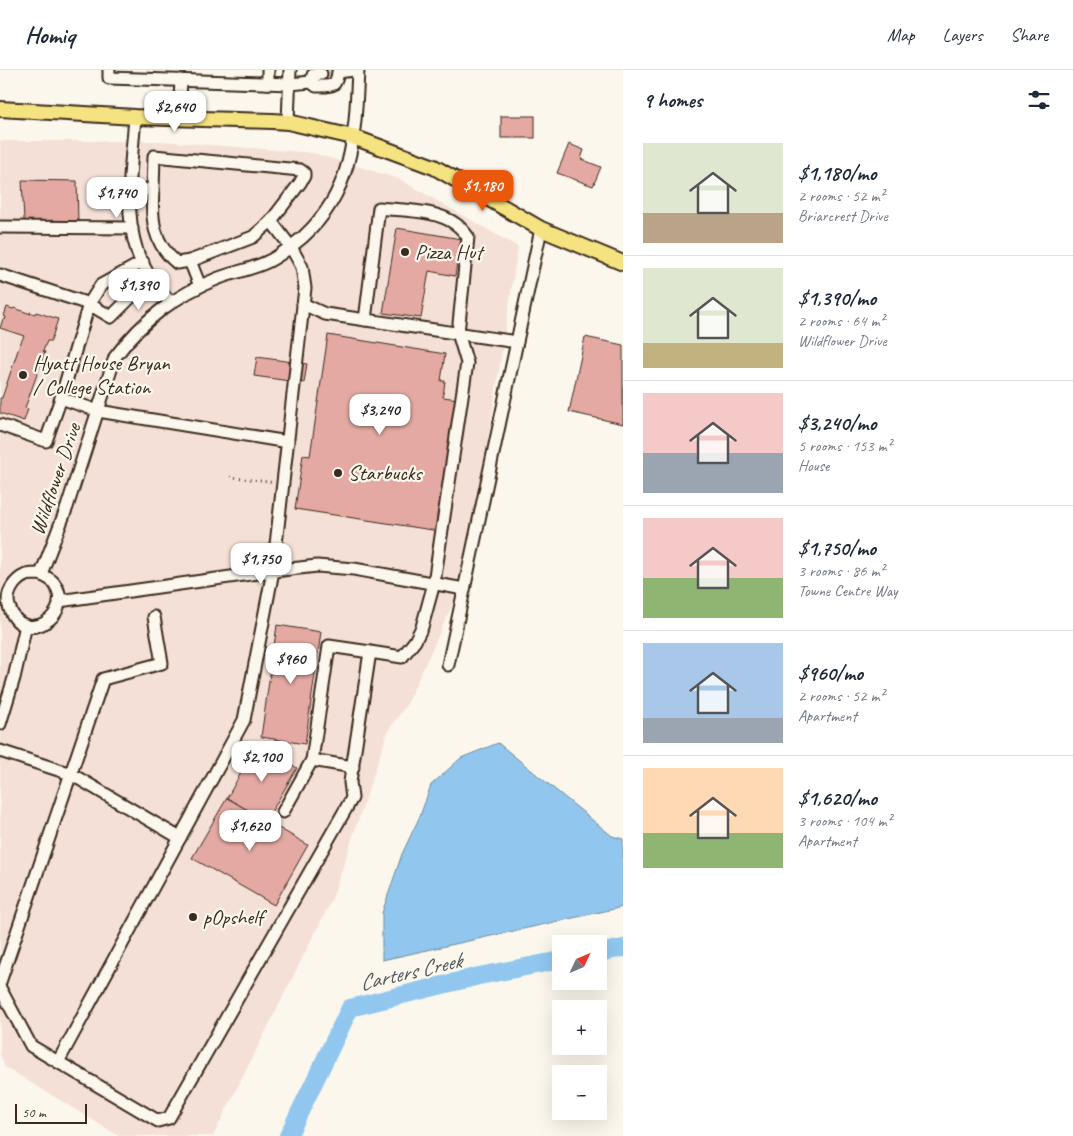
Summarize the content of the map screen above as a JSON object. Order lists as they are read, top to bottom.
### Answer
{
  "streets": {
    "street": ["Wildflower Drive"]
  },
  "water": ["Carters Creek"],
  "places": [
    "Pizza Hut",
    "Hyatt House Bryan / College Station",
    "Starbucks",
    "pOpshelf"
  ],
  "scale_bar": "50 m",
  "north": "top right",
  "page": {
    "header": "Homiq",
    "nav": ["Map", "Layers", "Share"],
    "heading": "9 homes",
    "price": [
      "$2,640",
      "$1,180",
      "$1,740",
      "$1,390",
      "$3,240",
      "$1,750",
      "$960",
      "$2,100",
      "$1,620"
    ],
    "list": [
      {
        "name": "$1,180/mo",
        "note": "2 rooms · 52 m² · Briarcrest Drive"
      },
      {
        "name": "$1,390/mo",
        "note": "2 rooms · 64 m² · Wildflower Drive"
      },
      {
        "name": "$3,240/mo",
        "note": "5 rooms · 153 m² · House"
      },
      {
        "name": "$1,750/mo",
        "note": "3 rooms · 86 m² · Towne Centre Way"
      },
      {
        "name": "$960/mo",
        "note": "2 rooms · 52 m² · Apartment"
      },
      {
        "name": "$1,620/mo",
        "note": "3 rooms · 104 m² · Apartment"
      }
    ],
    "map_buttons": ["+", "−"],
    "scale": "50 m"
  }
}
